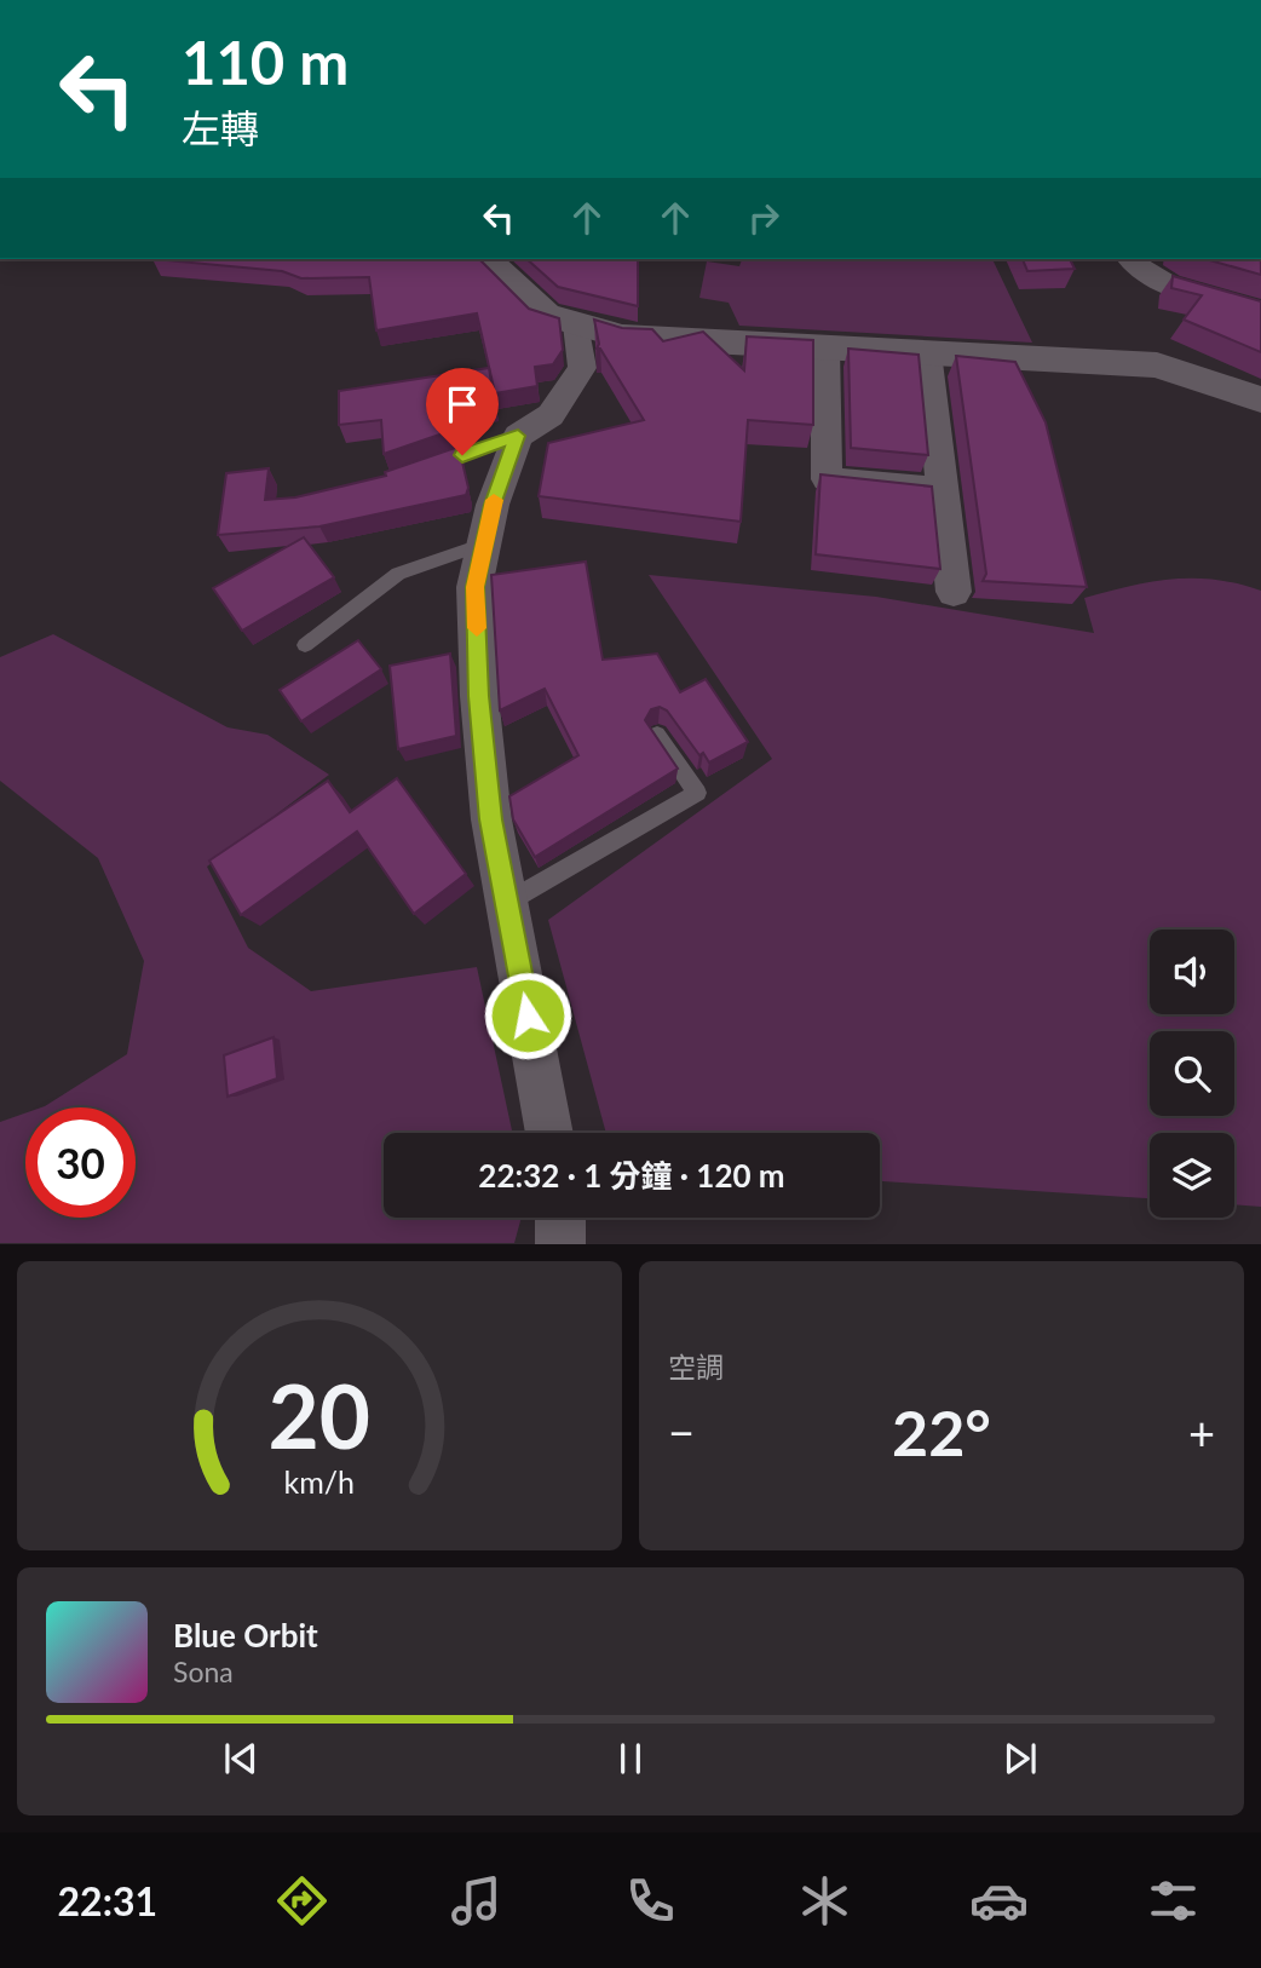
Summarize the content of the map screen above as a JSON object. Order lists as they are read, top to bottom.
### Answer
{
  "page": {
    "turn": ["110 m", "左轉"],
    "limit": "30",
    "trip": "22:32 · 1 分鐘 · 120 m",
    "tile": "空調",
    "heat": ["−", "22°", "+"],
    "song": ["Blue Orbit", "Sona"],
    "tabs": "22:31",
    "gauge": ["20", "km/h"]
  }
}
